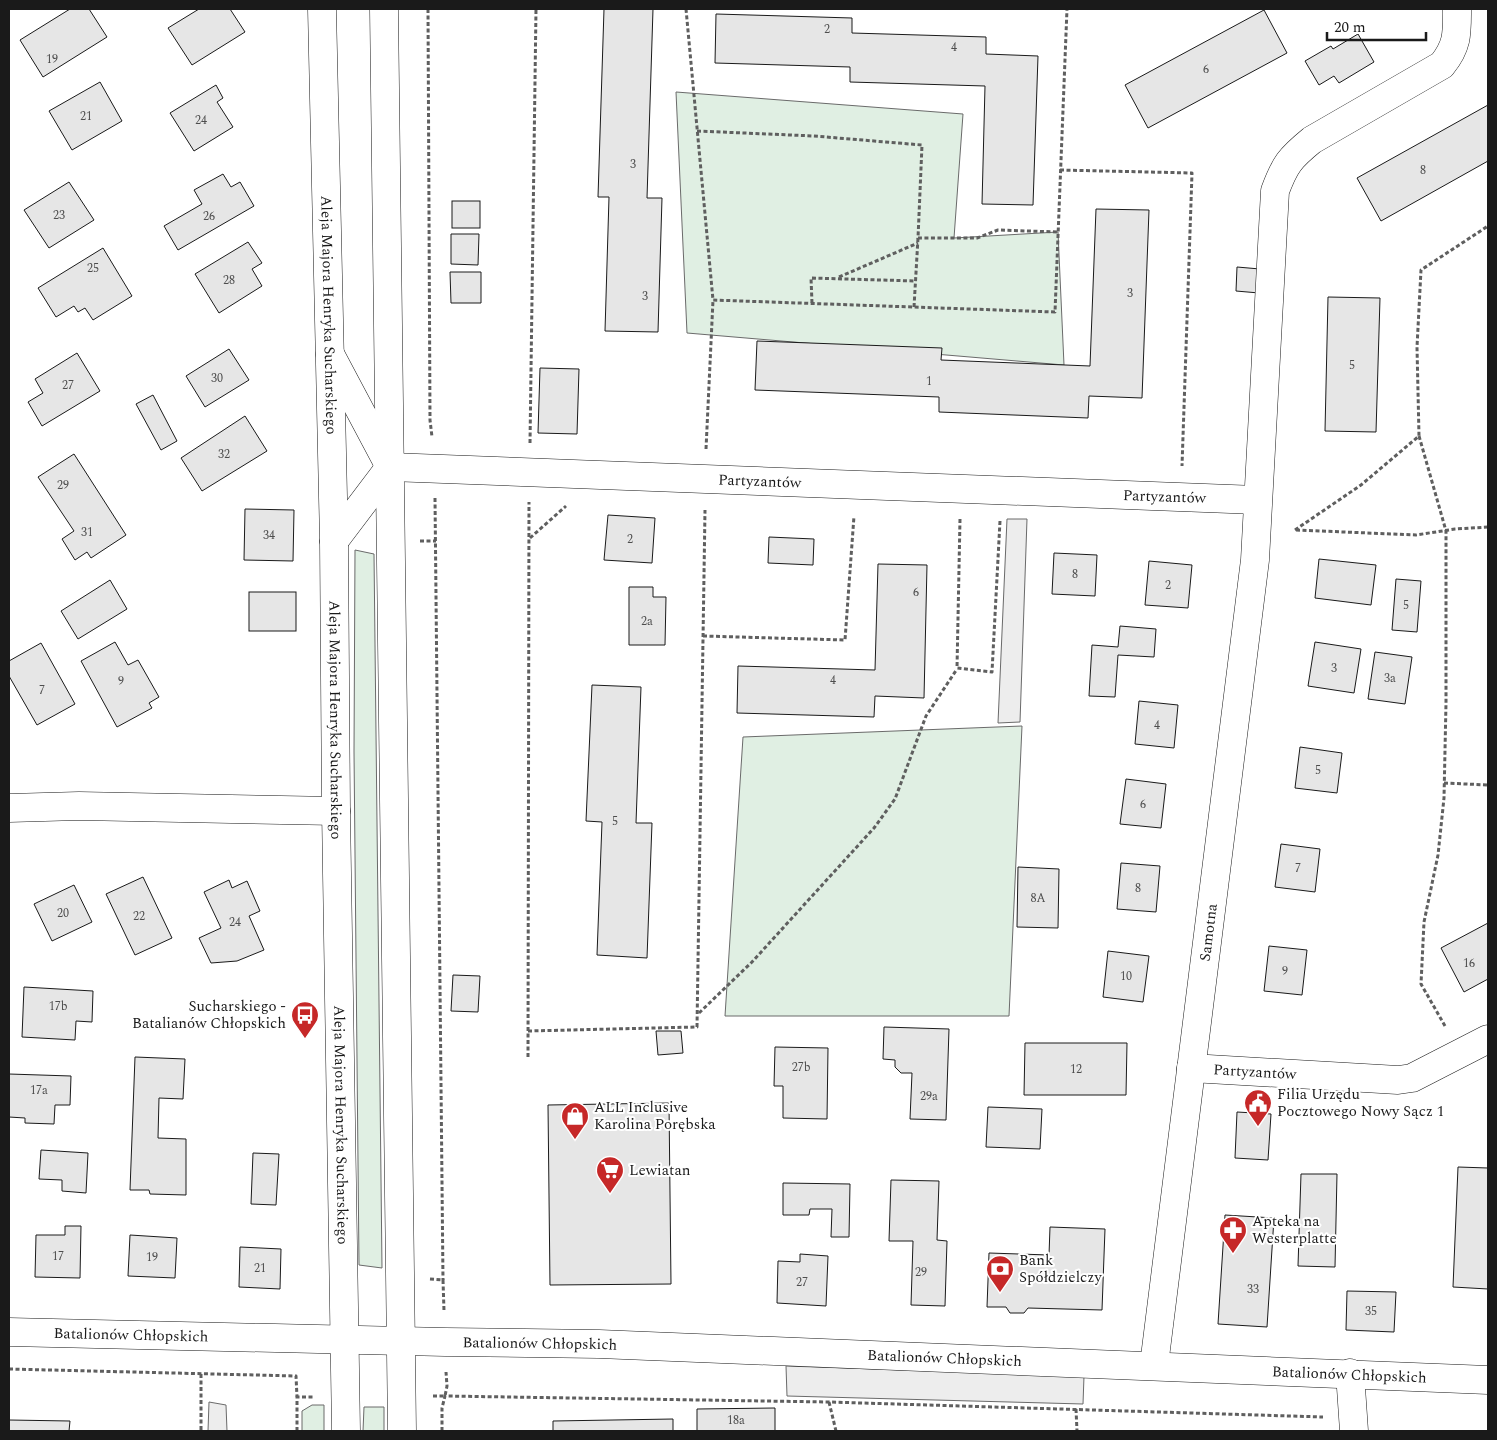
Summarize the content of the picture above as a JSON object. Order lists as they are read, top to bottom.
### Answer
{
  "streets": {
    "street": [
      "Aleja Majora Henryka Sucharskiego",
      "Partyzantów",
      "Samotna",
      "Batalionów Chłopskich"
    ]
  },
  "crossings": [
    ["Aleja Majora Henryka Sucharskiego", "Batalionów Chłopskich"],
    ["Partyzantów", "Samotna"],
    ["Samotna", "Batalionów Chłopskich"]
  ],
  "places": {
    "bus stop": ["Sucharskiego - Batalianów Chłopskich"],
    "public building": ["Filia Urzędu Pocztowego Nowy Sącz 1"],
    "shop": ["ALL Inclusive Karolina Porębska"],
    "supermarket": ["Lewiatan"],
    "pharmacy": ["Apteka na Westerplatte"],
    "bank": ["Bank Spółdzielczy"]
  },
  "house_numbers": [
    "2",
    "4",
    "19",
    "6",
    "21",
    "24",
    "3",
    "8",
    "23",
    "26",
    "25",
    "28",
    "3",
    "3",
    "5",
    "30",
    "1",
    "27",
    "32",
    "29",
    "31",
    "34",
    "2",
    "8",
    "2",
    "6",
    "5",
    "2a",
    "3",
    "3a",
    "4",
    "9",
    "7",
    "4",
    "5",
    "6",
    "5",
    "7",
    "8",
    "8A",
    "20",
    "22",
    "24",
    "16",
    "9",
    "10",
    "17b",
    "27b",
    "12",
    "17a",
    "29a",
    "17",
    "19",
    "21",
    "29",
    "27",
    "33",
    "35",
    "18a"
  ],
  "scale_bar": "20 m"
}
